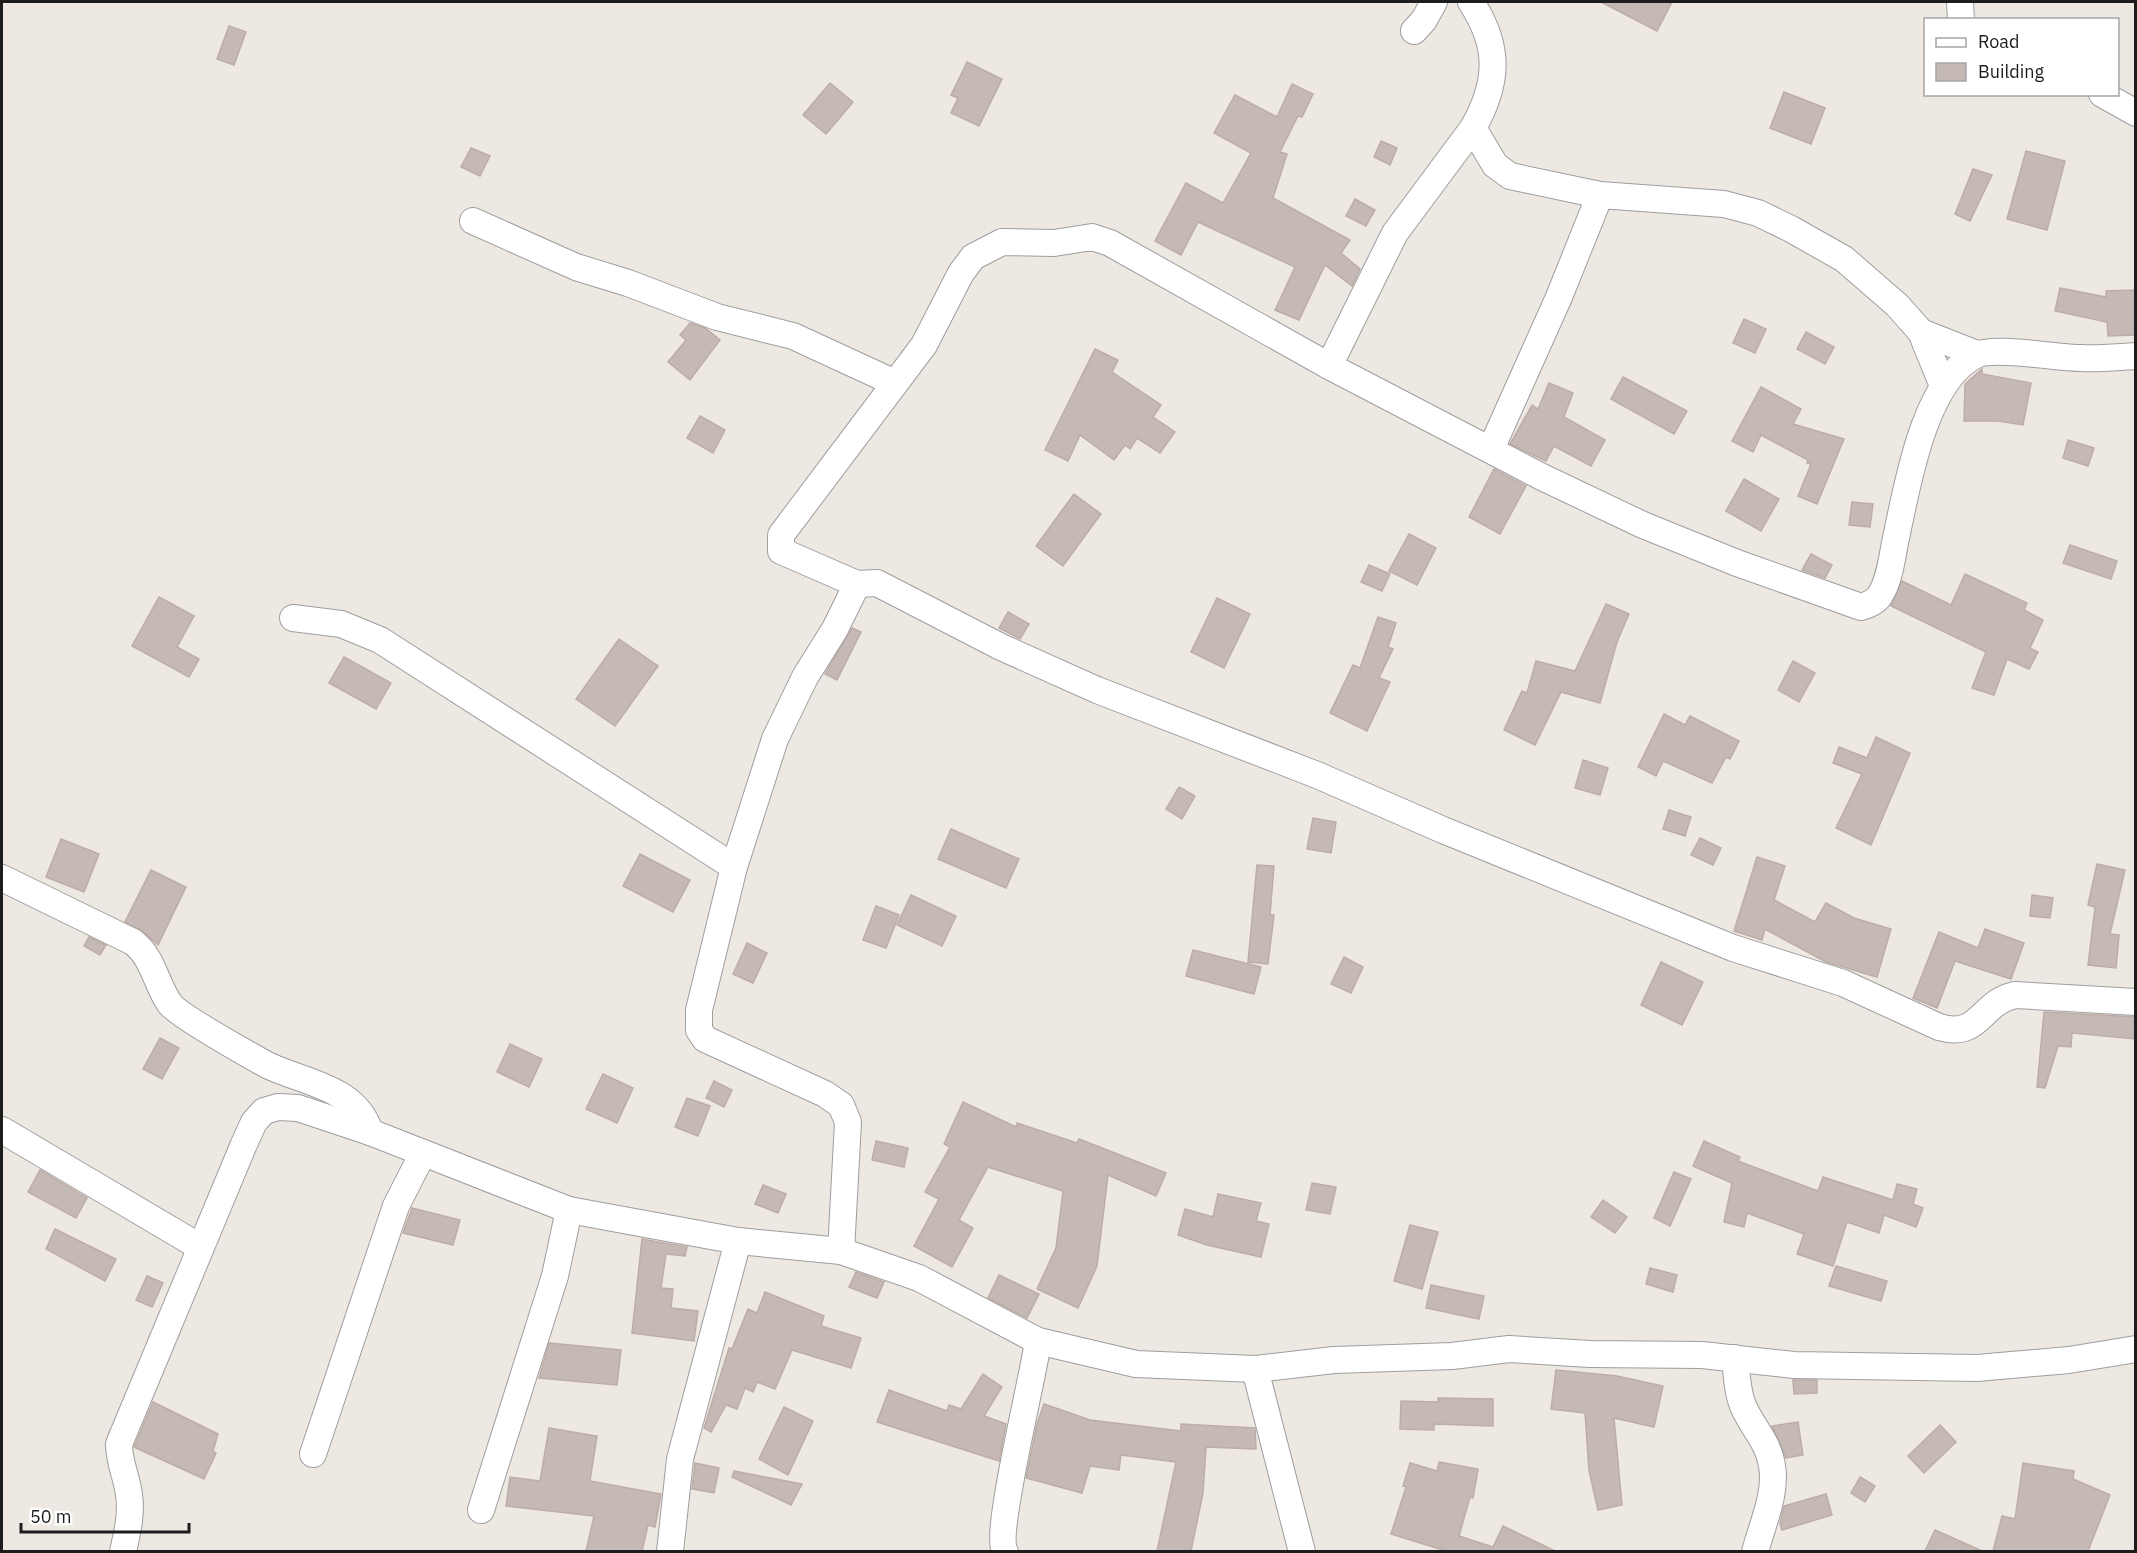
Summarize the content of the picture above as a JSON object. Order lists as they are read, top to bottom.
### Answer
{
  "legend": ["Road", "Building"],
  "scale_bar": "50 m"
}
